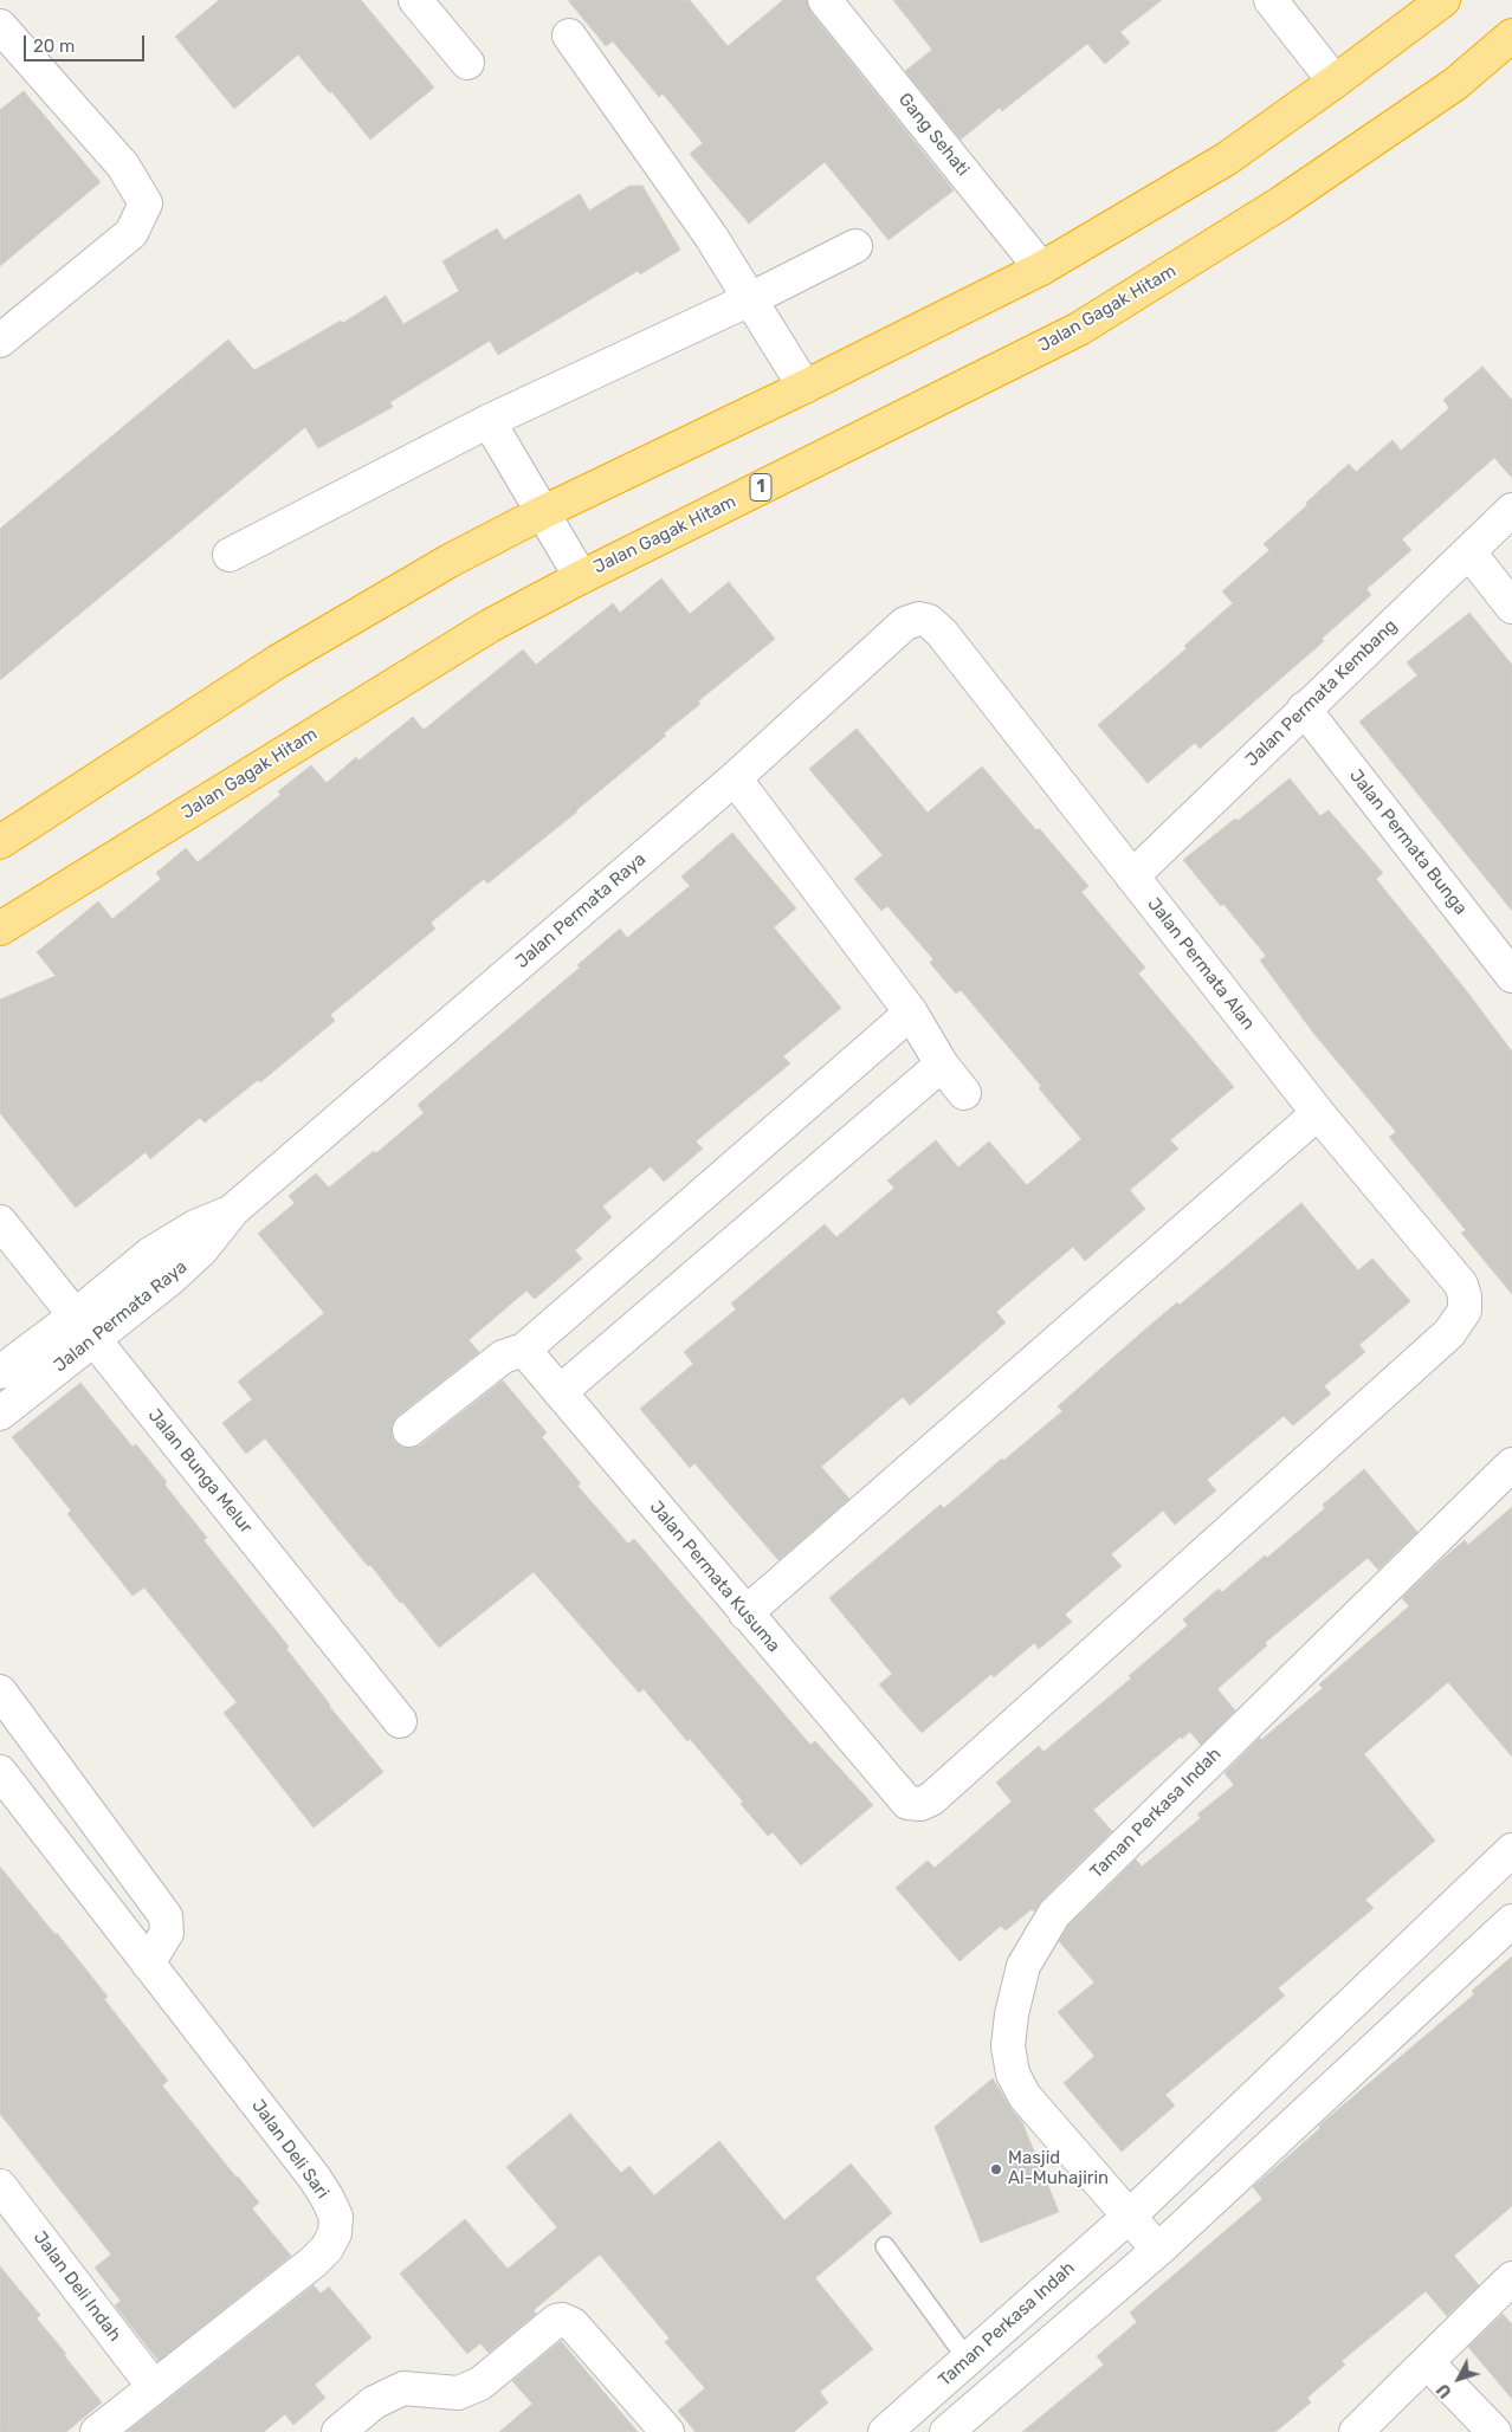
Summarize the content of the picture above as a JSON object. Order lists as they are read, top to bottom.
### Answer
{
  "streets": {
    "highway": ["Jalan Gagak Hitam", "1"],
    "street": [
      "Gang Sehati",
      "Jalan Permata Kembang",
      "Jalan Permata Bunga",
      "Jalan Permata Raya",
      "Jalan Permata Alan",
      "Jalan Bunga Melur",
      "Jalan Permata Kusuma",
      "Taman Perkasa Indah",
      "Jalan Deli Sari",
      "Jalan Deli Indah"
    ]
  },
  "crossings": [
    ["Jalan Permata Kembang", "Jalan Permata Bunga"],
    ["Jalan Permata Kembang", "Jalan Permata Alan"],
    ["Jalan Permata Raya", "Jalan Permata Alan"],
    ["Jalan Permata Raya", "Jalan Bunga Melur"],
    ["Jalan Permata Alan", "Jalan Permata Kusuma"],
    ["Jalan Deli Sari", "Jalan Deli Indah"]
  ],
  "places": ["Masjid Al-Muhajirin"],
  "scale_bar": "20 m",
  "north": "bottom left"
}
